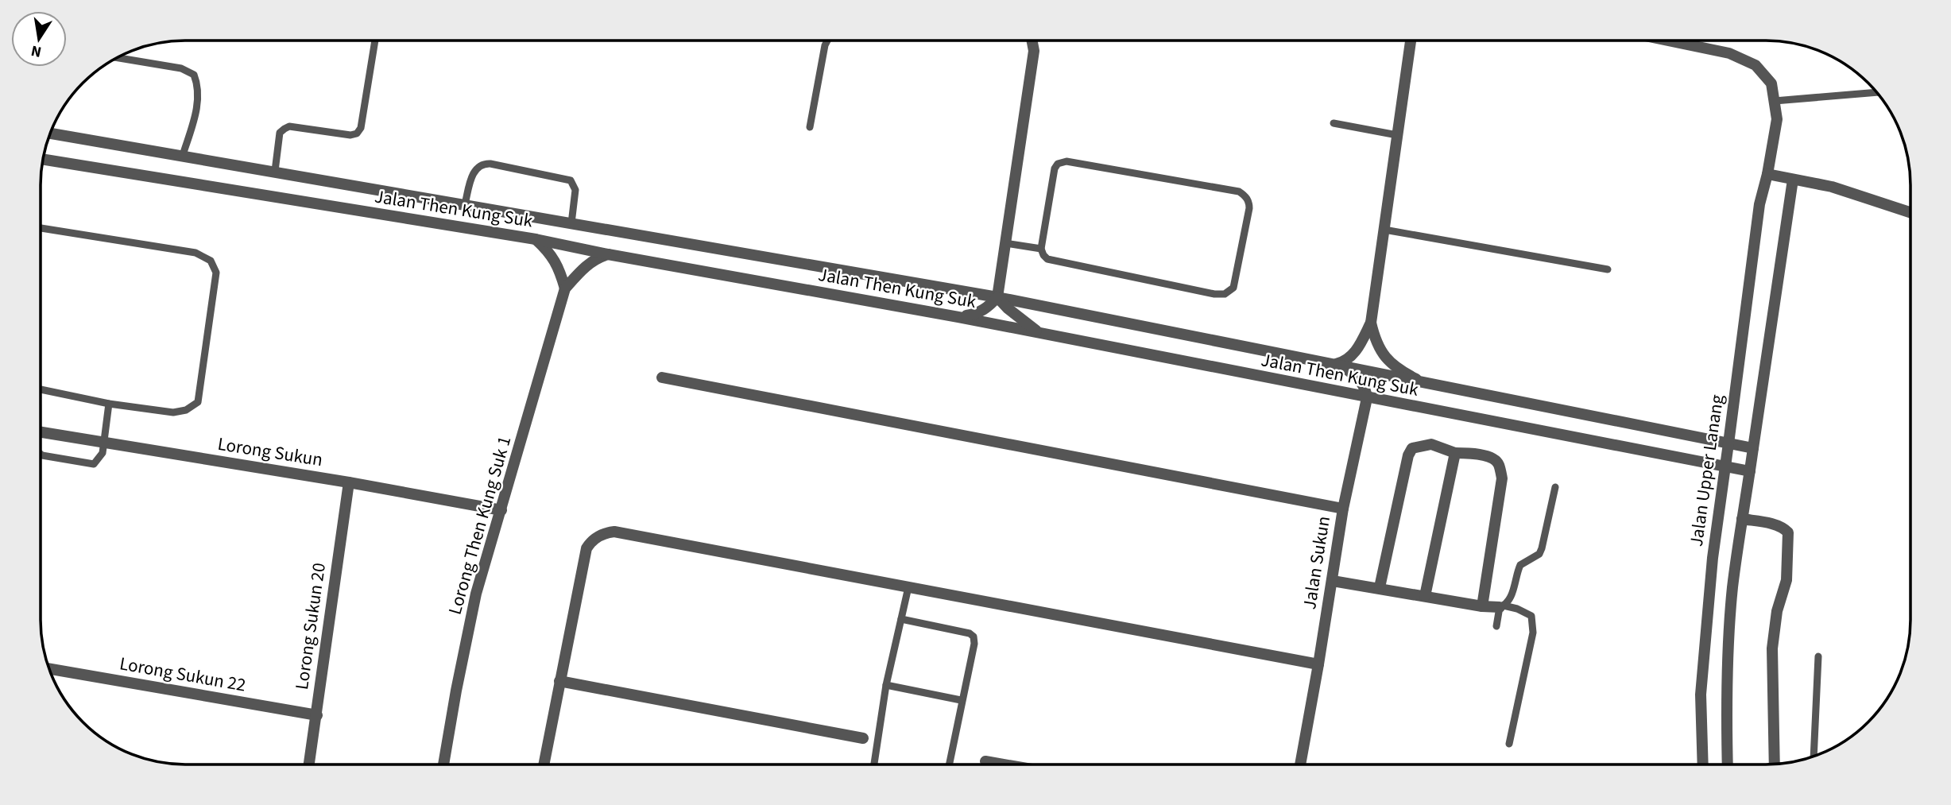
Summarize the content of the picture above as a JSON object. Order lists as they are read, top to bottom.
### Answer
{
  "streets": {
    "street": [
      "Jalan Then Kung Suk",
      "Lorong Sukun",
      "Jalan Upper Lanang",
      "Lorong Then Kung Suk 1",
      "Jalan Sukun",
      "Lorong Sukun 20",
      "Lorong Sukun 22"
    ]
  },
  "crossings": [
    ["Jalan Then Kung Suk", "Jalan Upper Lanang"],
    ["Jalan Then Kung Suk", "Jalan Sukun"],
    ["Lorong Sukun", "Lorong Then Kung Suk 1"],
    ["Lorong Sukun", "Lorong Sukun 20"],
    ["Lorong Sukun 20", "Lorong Sukun 22"]
  ],
  "north": "bottom"
}
